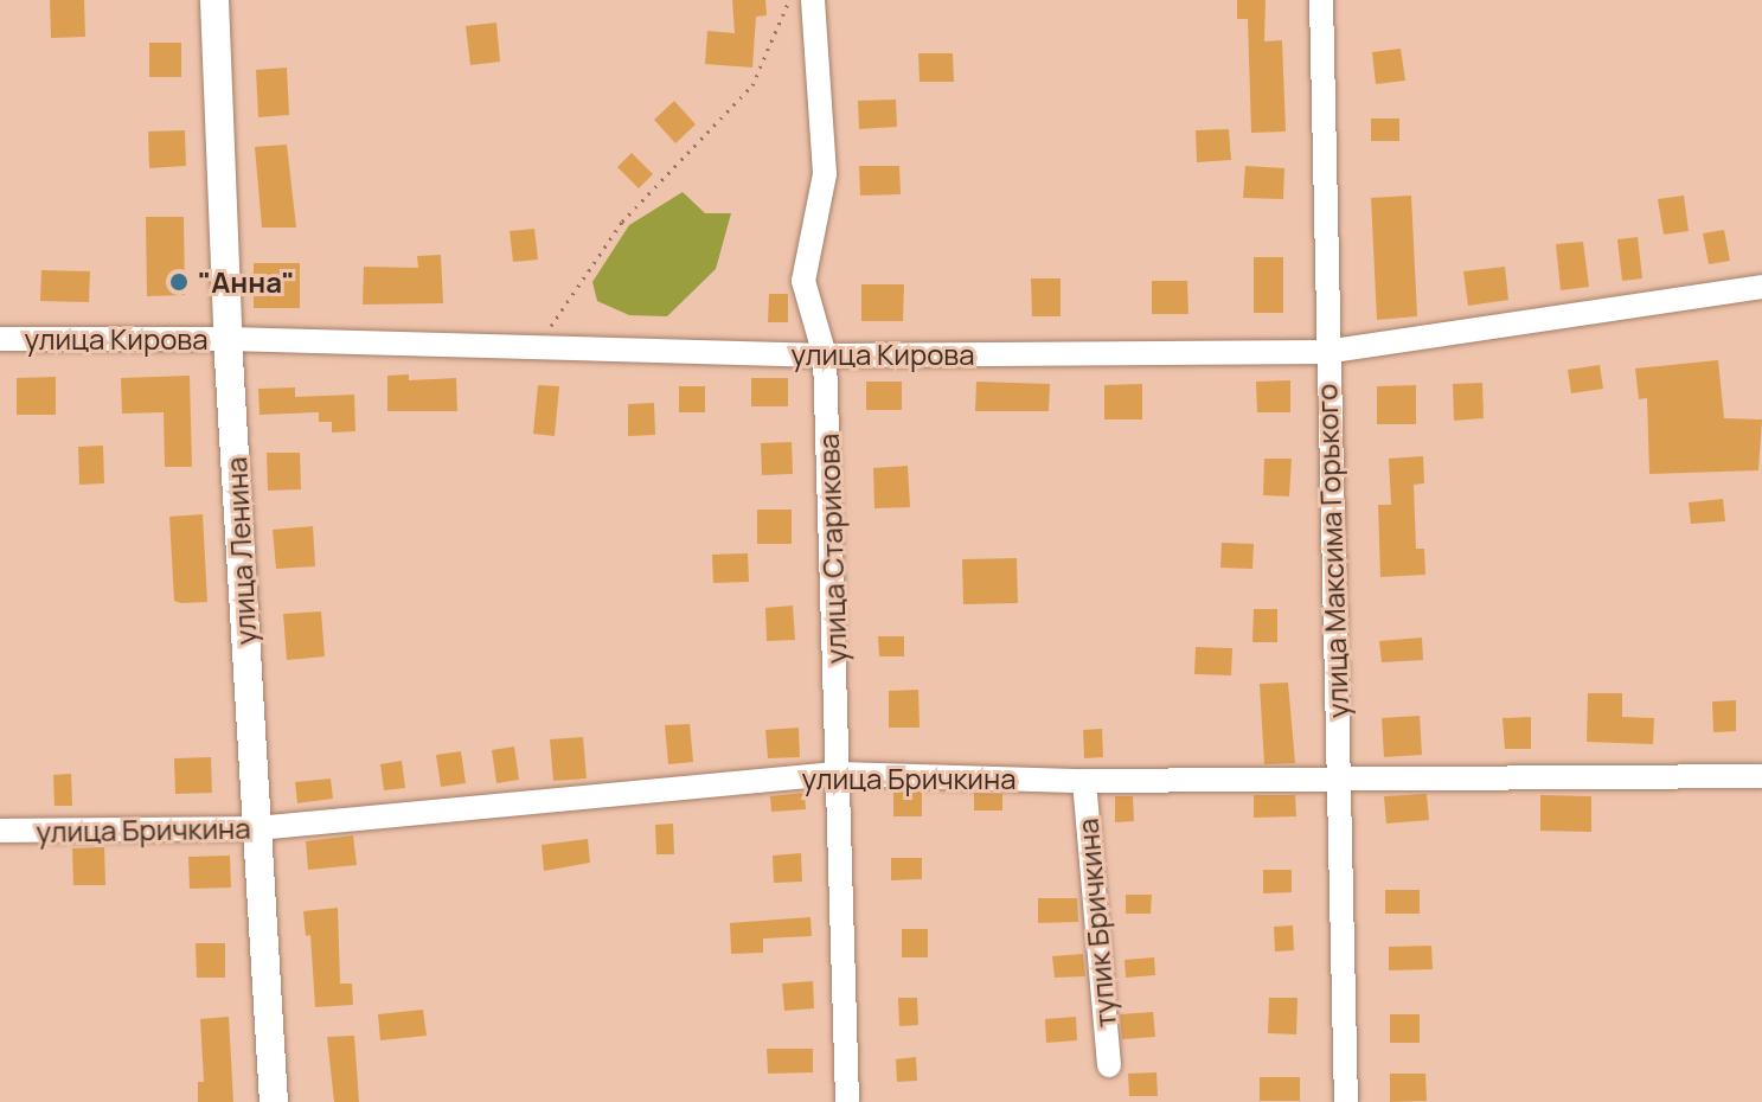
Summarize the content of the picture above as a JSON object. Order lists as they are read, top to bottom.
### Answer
{
  "streets": {
    "street": [
      "улица Кирова",
      "улица Старикова",
      "улица Ленина",
      "улица Максима Горького",
      "улица Бричкина",
      "тупик Бричкина"
    ]
  },
  "crossings": [
    ["улица Кирова", "улица Старикова"],
    ["улица Кирова", "улица Ленина"],
    ["улица Кирова", "улица Максима Горького"],
    ["улица Старикова", "улица Бричкина"],
    ["улица Ленина", "улица Бричкина"],
    ["улица Максима Горького", "улица Бричкина"],
    ["улица Бричкина", "тупик Бричкина"]
  ],
  "places": ["\"Анна\""]
}
